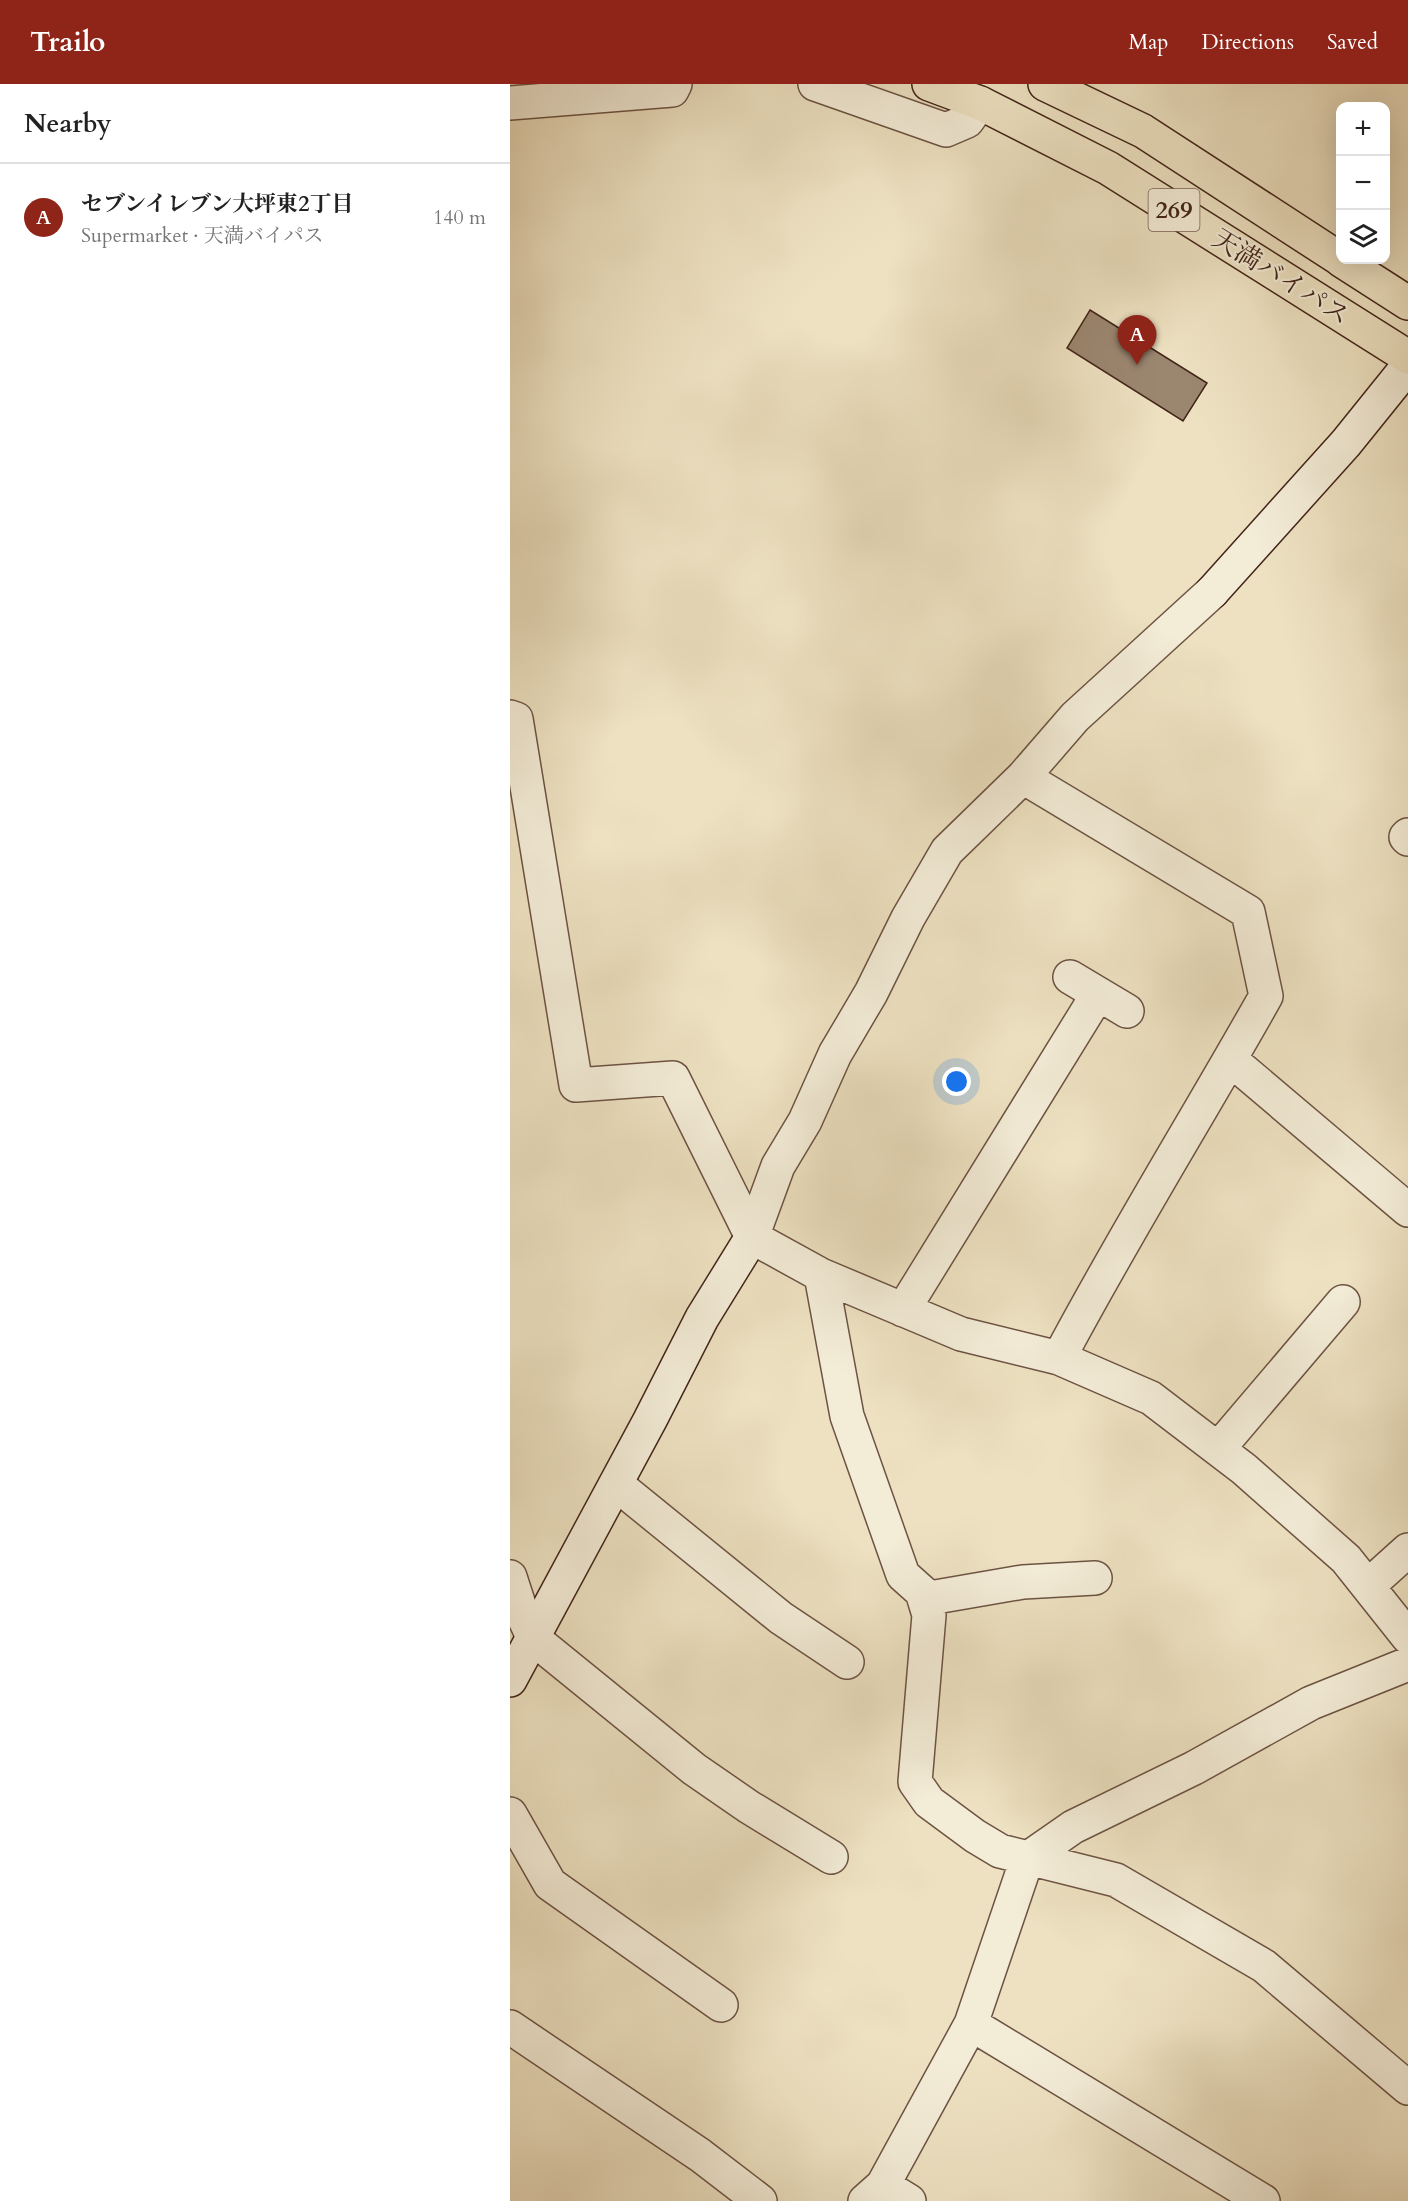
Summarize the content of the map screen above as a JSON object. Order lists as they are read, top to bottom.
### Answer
{
  "streets": {
    "highway": ["269", "天満バイパス"]
  },
  "page": {
    "header": "Trailo",
    "nav": ["Map", "Directions", "Saved"],
    "heading": "Nearby",
    "map_buttons": ["+", "−"],
    "list": [
      {
        "mark": "A",
        "name": "セブンイレブン大坪東2丁目",
        "note": "Supermarket · 天満バイパス",
        "value": "140 m"
      }
    ],
    "pins": "A"
  }
}
